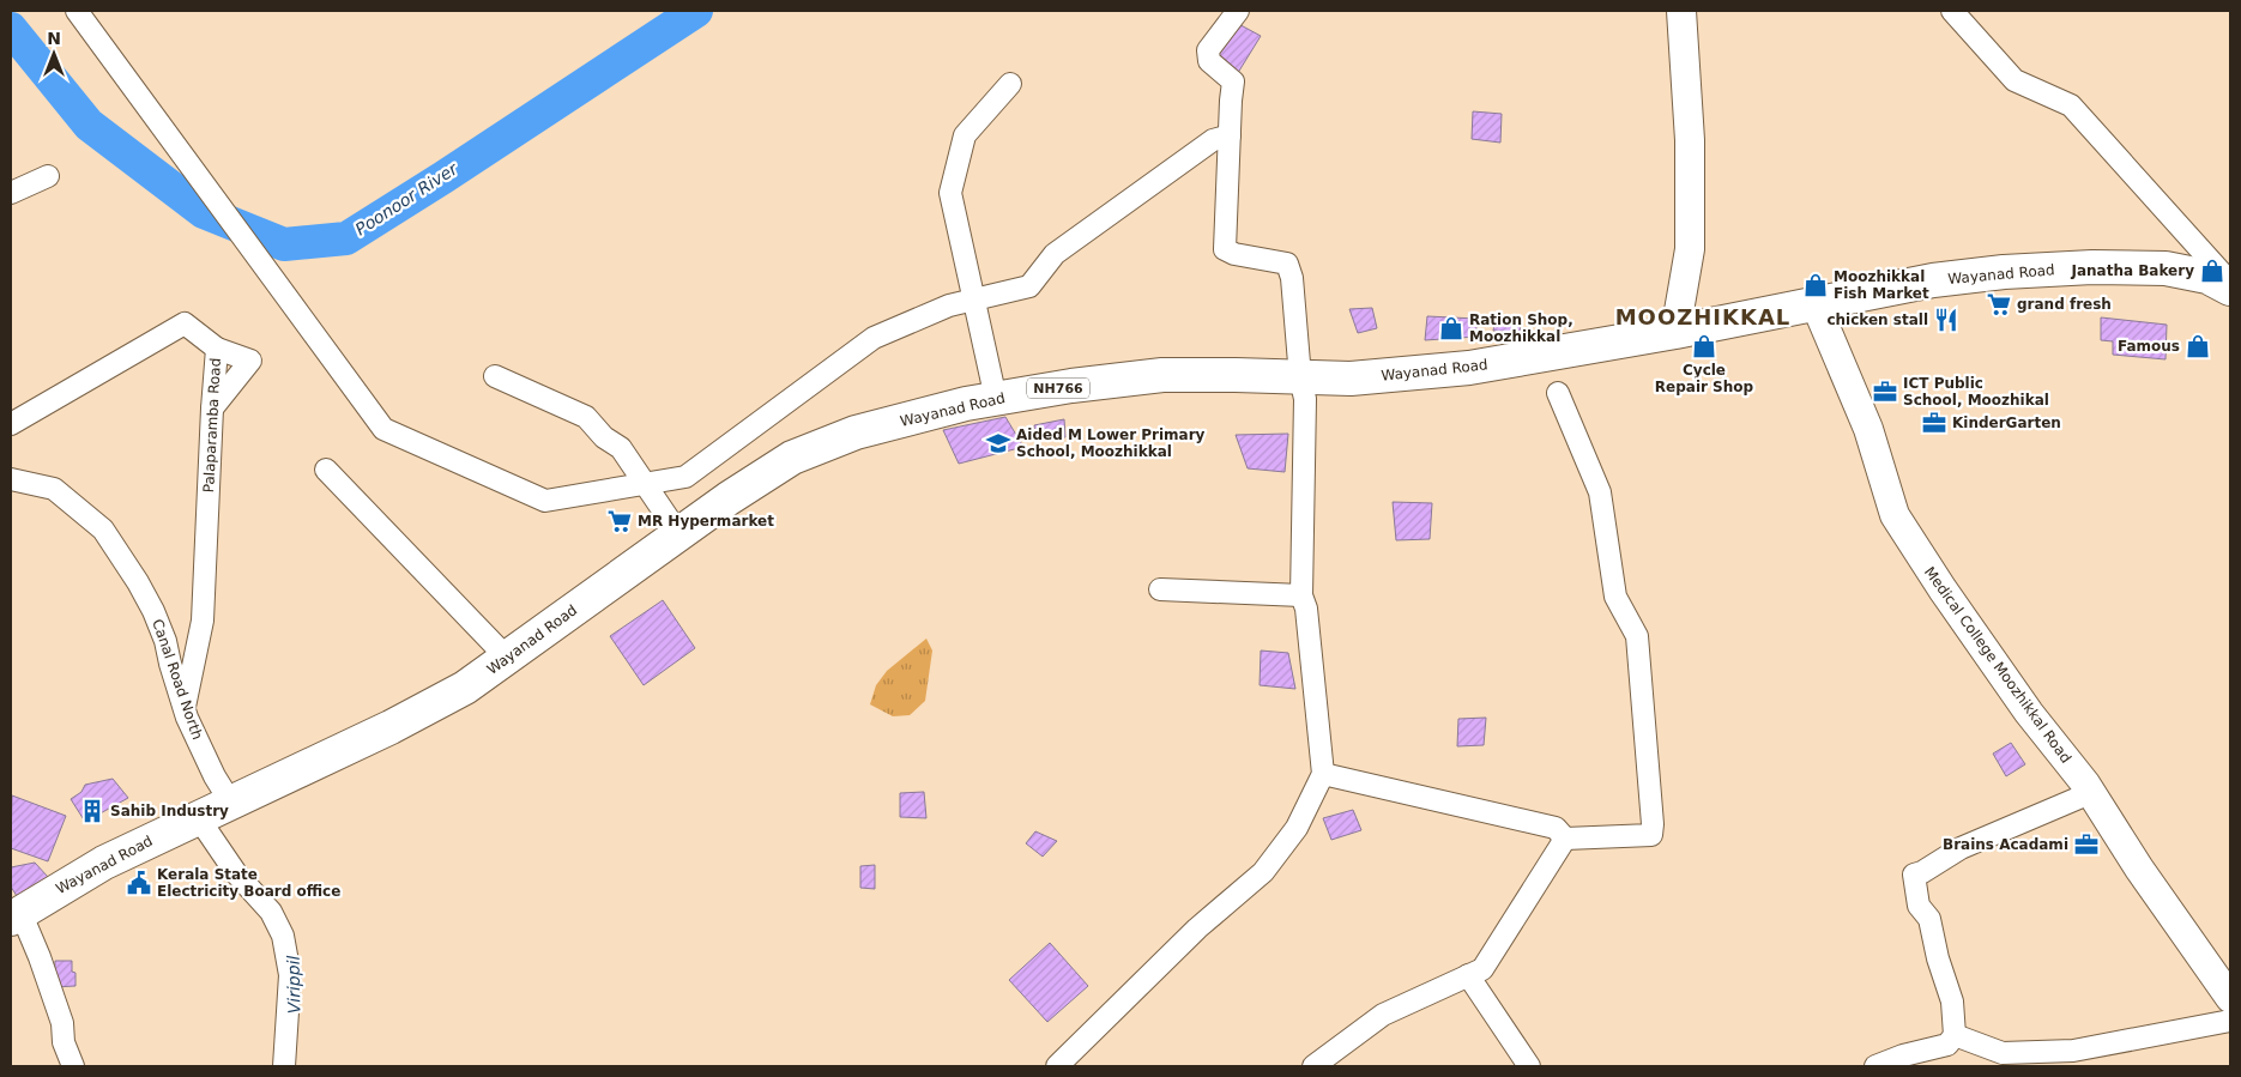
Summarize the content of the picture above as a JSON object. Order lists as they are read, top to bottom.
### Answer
{
  "streets": {
    "highway": ["Wayanad Road", "NH766"],
    "street": ["Palaparamba Road", "Medical College Moozhikkal Road", "Canal Road North"]
  },
  "crossings": [
    ["Wayanad Road", "Medical College Moozhikkal Road"],
    ["Wayanad Road", "Canal Road North"],
    ["Palaparamba Road", "Canal Road North"]
  ],
  "districts": ["MOOZHIKKAL"],
  "water": ["Poonoor River", "Virippil"],
  "places": {
    "shop": [
      "Janatha Bakery",
      "Moozhikkal Fish Market",
      "Ration Shop, Moozhikkal",
      "Cycle Repair Shop",
      "Famous"
    ],
    "supermarket": ["grand fresh", "MR Hypermarket"],
    "restaurant": ["chicken stall"],
    "office": ["ICT Public School, Moozhikal", "KinderGarten", "Brains Acadami"],
    "school or university": ["Aided M Lower Primary School, Moozhikkal"],
    "building": ["Sahib Industry"],
    "public building": ["Kerala State Electricity Board office"]
  },
  "north": "top"
}
